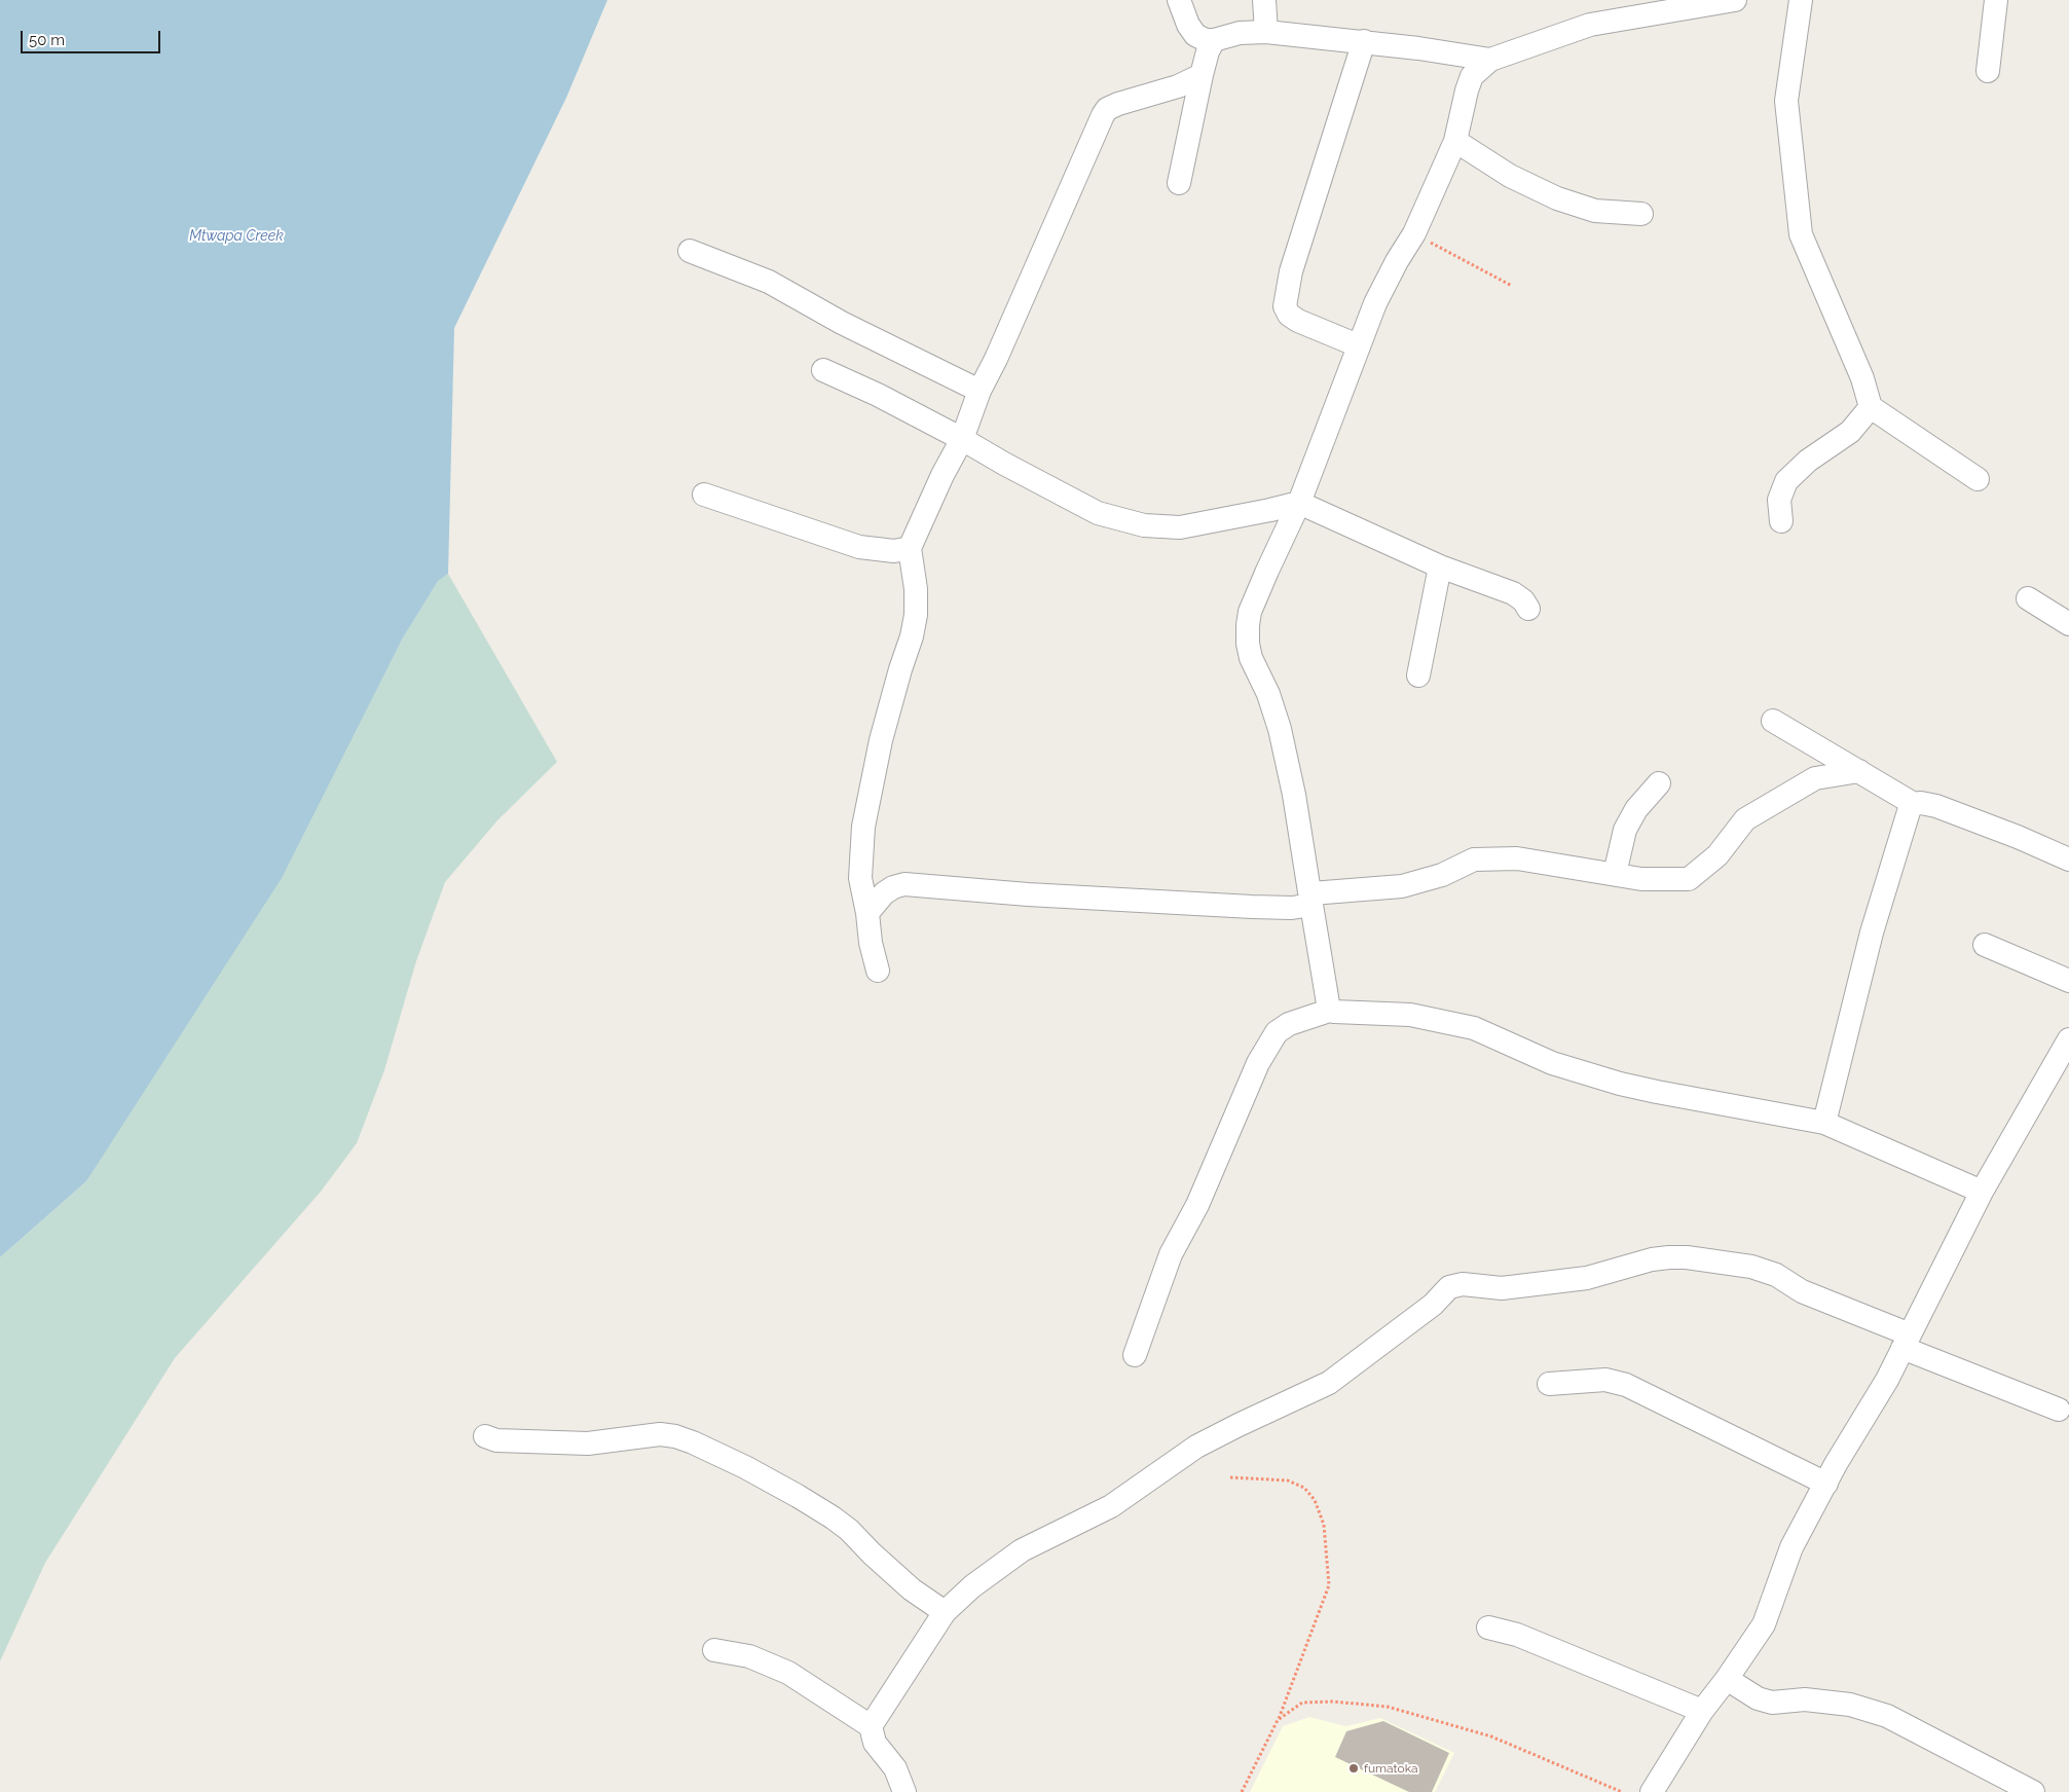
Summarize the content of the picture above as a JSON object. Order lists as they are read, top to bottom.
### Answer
{
  "water": ["Mtwapa Creek"],
  "places": ["fumatoka"],
  "scale_bar": "50 m"
}
